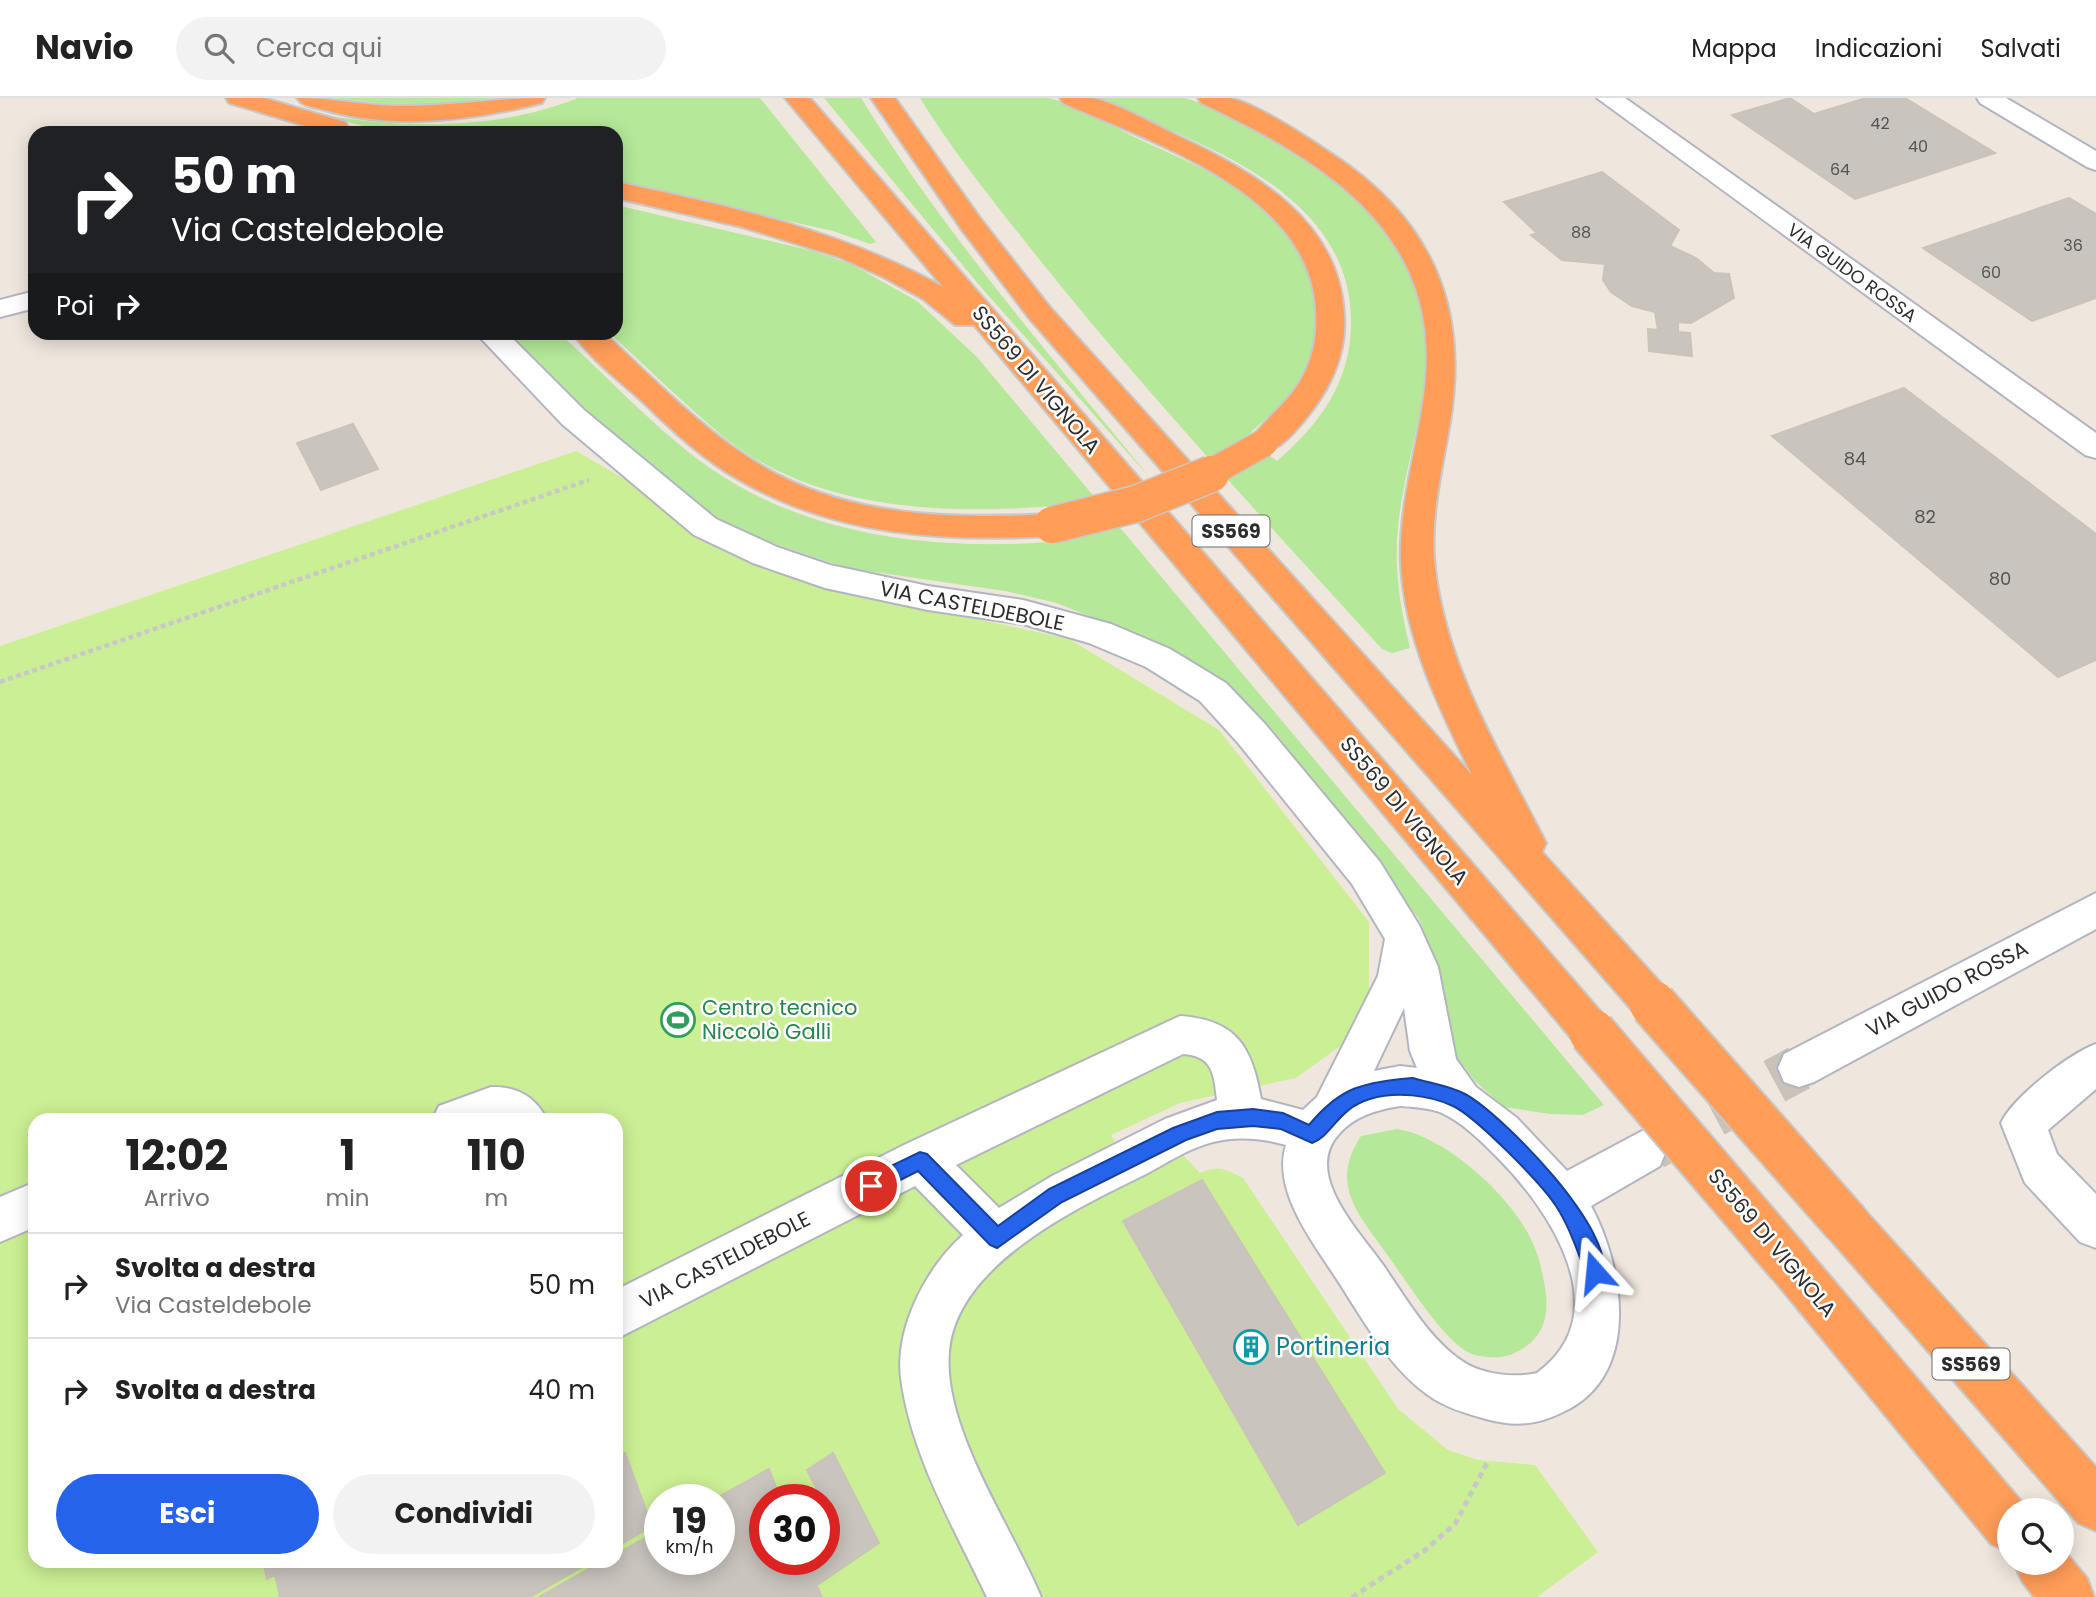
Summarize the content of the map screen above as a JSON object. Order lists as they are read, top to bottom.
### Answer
{
  "streets": {
    "highway": ["SS569 DI VIGNOLA", "SS569"],
    "street": ["VIA GUIDO ROSSA", "VIA CASTELDEBOLE"]
  },
  "places": {
    "sports": ["Centro tecnico Niccolò Galli"],
    "building": ["Portineria"]
  },
  "house_numbers": [
    "42",
    "40",
    "64",
    "88",
    "36",
    "60",
    "84",
    "82",
    "80"
  ],
  "page": {
    "header": "Navio",
    "search": "Cerca qui",
    "nav": ["Mappa", "Indicazioni", "Salvati"],
    "turn": ["50 m", "Via Casteldebole"],
    "then": "Poi",
    "eta": [
      "12:02",
      "Arrivo",
      "1",
      "min",
      "110",
      "m"
    ],
    "list": [
      {
        "name": "Svolta a destra",
        "note": "Via Casteldebole",
        "value": "50 m"
      },
      {
        "name": "Svolta a destra",
        "value": "40 m"
      }
    ],
    "buttons": ["Esci", "Condividi"],
    "speed": "19 km/h",
    "limit": "30"
  }
}
